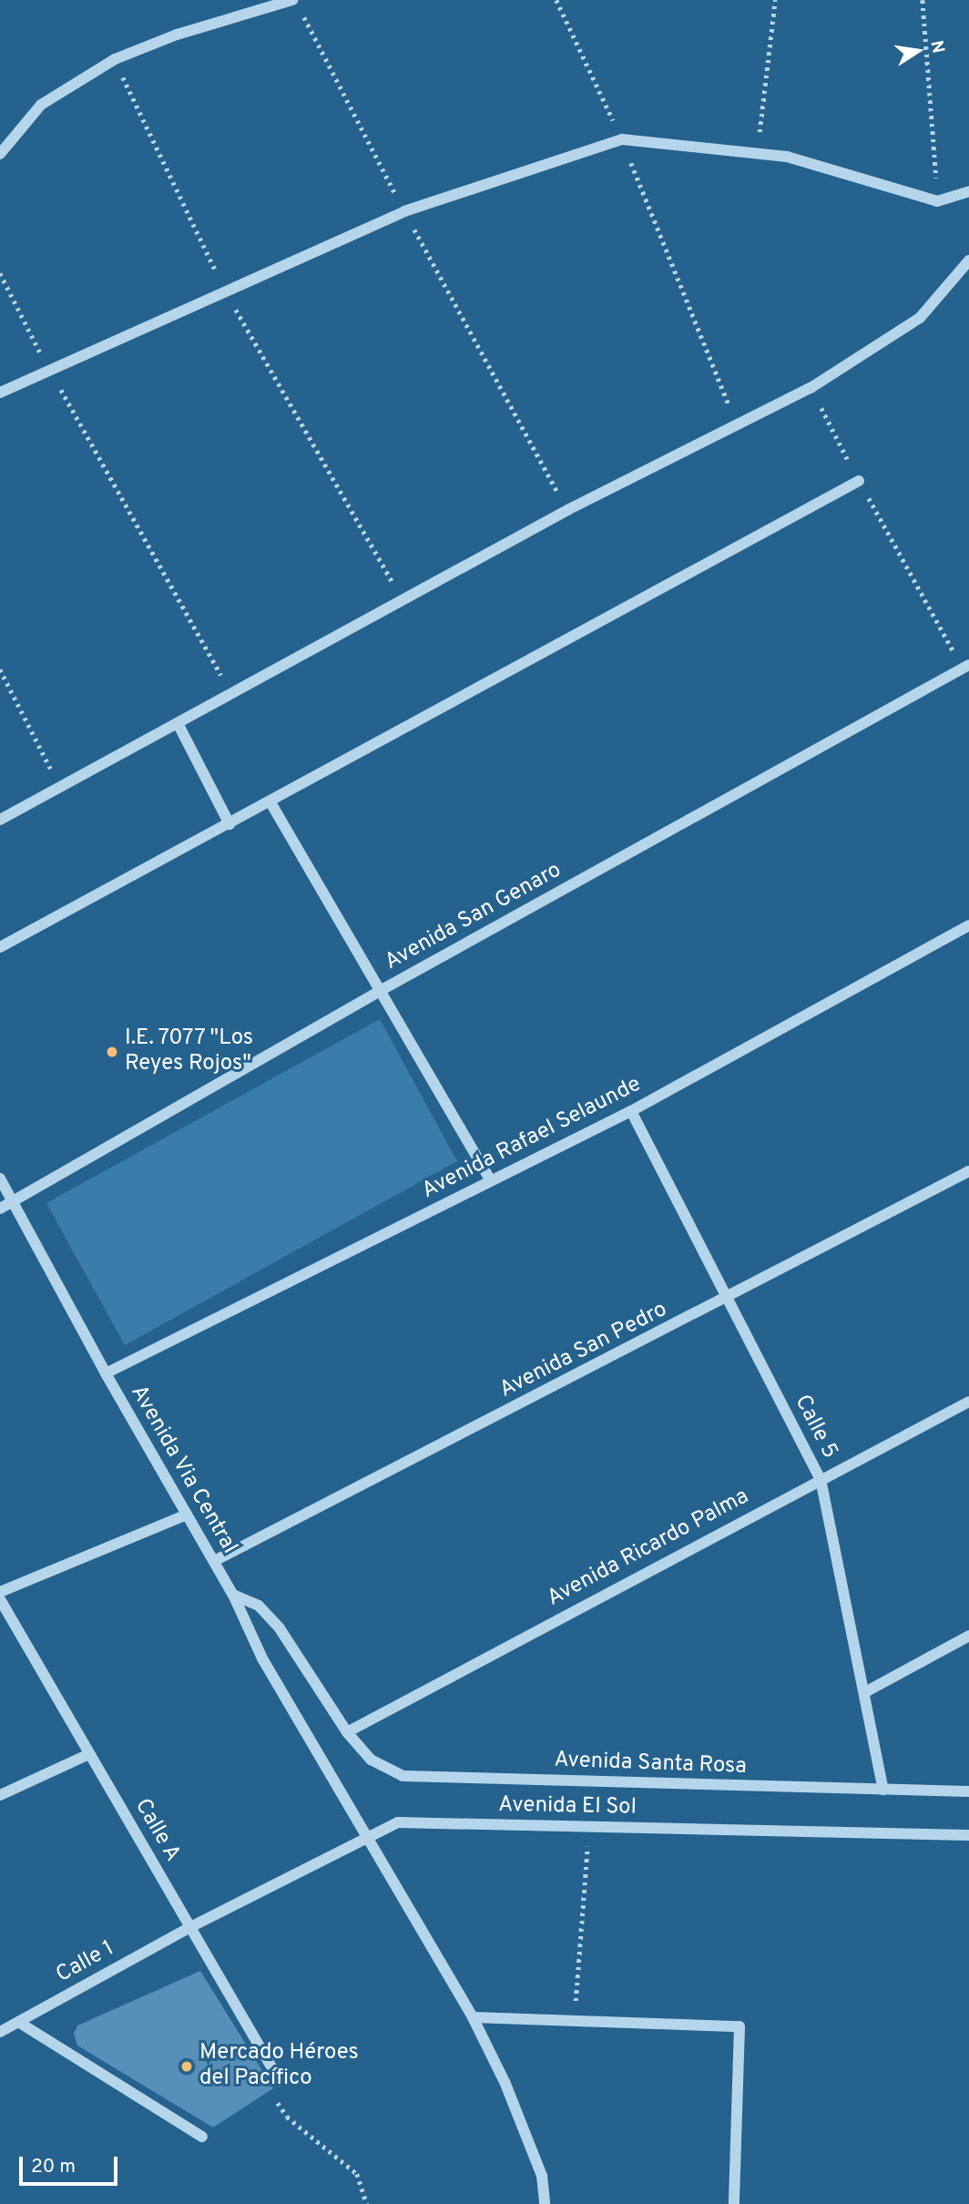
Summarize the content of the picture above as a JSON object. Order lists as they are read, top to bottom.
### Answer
{
  "streets": {
    "street": [
      "Avenida San Genaro",
      "Avenida Rafael Selaunde",
      "Avenida San Pedro",
      "Calle 5",
      "Avenida Via Central",
      "Avenida Ricardo Palma",
      "Avenida Santa Rosa",
      "Avenida El Sol",
      "Calle A",
      "Calle 1"
    ]
  },
  "crossings": [
    ["Avenida San Genaro", "Avenida Via Central"],
    ["Avenida Rafael Selaunde", "Calle 5"],
    ["Avenida Rafael Selaunde", "Avenida Via Central"],
    ["Avenida San Pedro", "Calle 5"],
    ["Avenida San Pedro", "Avenida Via Central"],
    ["Calle 5", "Avenida Ricardo Palma"],
    ["Calle 5", "Avenida Santa Rosa"],
    ["Avenida Ricardo Palma", "Avenida Santa Rosa"],
    ["Avenida El Sol", "Calle A"],
    ["Avenida El Sol", "Calle 1"],
    ["Calle A", "Calle 1"]
  ],
  "places": ["I.E. 7077 \"Los Reyes Rojos\"", "Mercado Héroes del Pacífico"],
  "scale_bar": "20 m",
  "north": "right"
}
